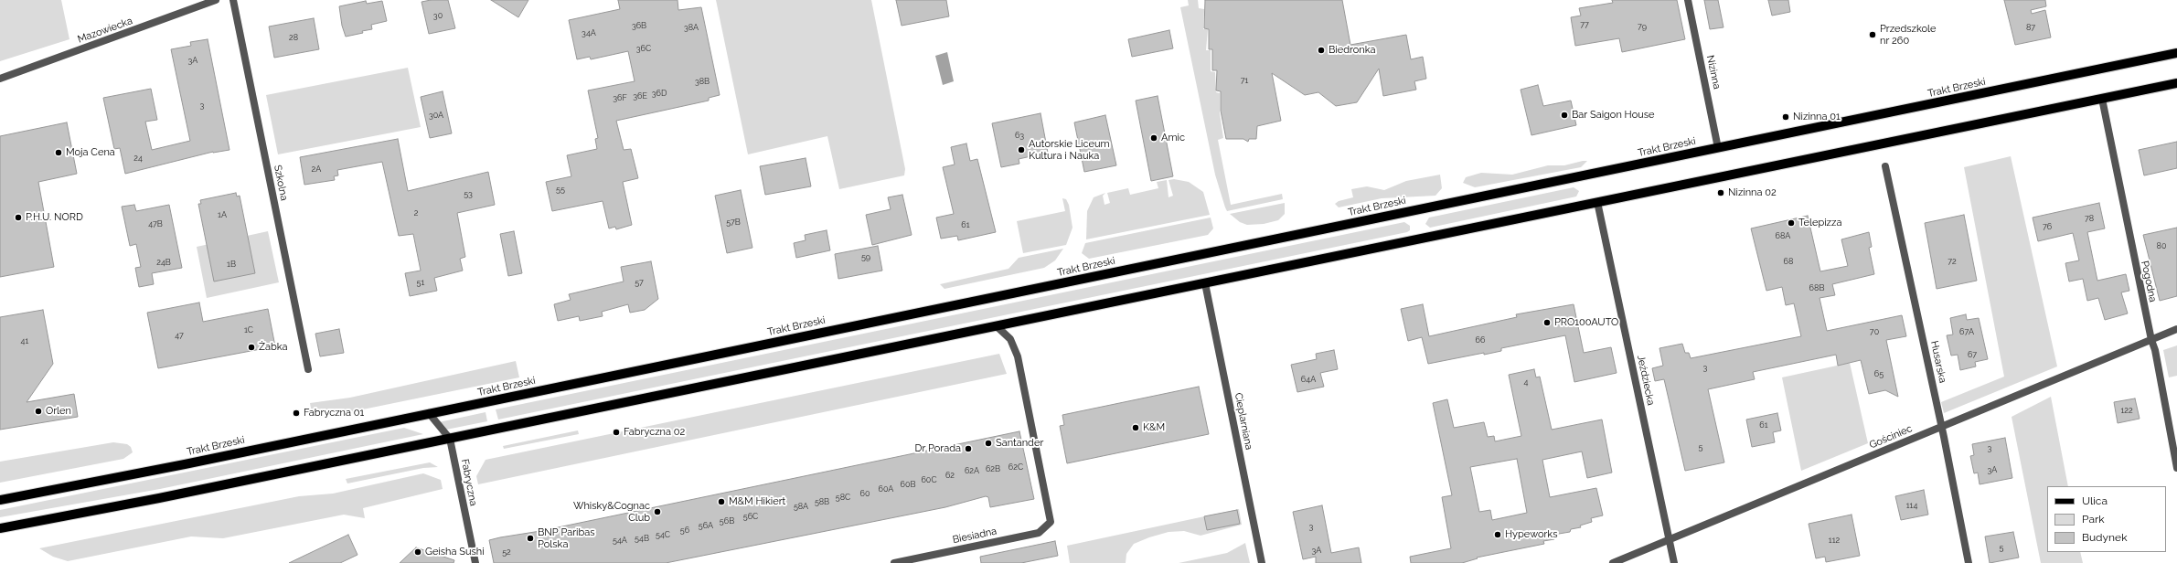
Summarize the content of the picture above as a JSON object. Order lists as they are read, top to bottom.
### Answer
{
  "streets": {
    "main road": ["Trakt Brzeski"],
    "street": [
      "Mazowiecka",
      "Nizinna",
      "Szkolna",
      "Pogodna",
      "Husarska",
      "Jeździecka",
      "Cieplarniana",
      "Gościniec",
      "Fabryczna",
      "Biesiadna"
    ]
  },
  "crossings": [
    ["Nizinna", "Trakt Brzeski"],
    ["Trakt Brzeski", "Fabryczna"],
    ["Pogodna", "Gościniec"],
    ["Husarska", "Gościniec"],
    ["Jeździecka", "Gościniec"]
  ],
  "places": [
    "Przedszkole nr 260",
    "Biedronka",
    "Bar Saigon House",
    "Nizinna 01",
    "Amic",
    "Autorskie Liceum Kultura i Nauka",
    "Moja Cena",
    "Nizinna 02",
    "P.H.U. NORD",
    "Telepizza",
    "PRO100AUTO",
    "Żabka",
    "Orlen",
    "Fabryczna 01",
    "K&M",
    "Fabryczna 02",
    "Santander",
    "Dr Porada",
    "M&M Hikiert",
    "Whisky&Cognac Club",
    "Hypeworks",
    "BNP Paribas Polska",
    "Geisha Sushi"
  ],
  "house_numbers": [
    "30",
    "77",
    "36B",
    "79",
    "38A",
    "87",
    "34A",
    "28",
    "36C",
    "3A",
    "71",
    "38B",
    "36D",
    "36E",
    "36F",
    "3",
    "30A",
    "63",
    "24",
    "2A",
    "55",
    "53",
    "2",
    "1A",
    "78",
    "57B",
    "47B",
    "61",
    "76",
    "68A",
    "80",
    "59",
    "68",
    "72",
    "24B",
    "1B",
    "51",
    "57",
    "68B",
    "1C",
    "70",
    "67A",
    "47",
    "66",
    "41",
    "67",
    "3",
    "65",
    "64A",
    "4",
    "122",
    "61",
    "5",
    "3",
    "62C",
    "62B",
    "3A",
    "62A",
    "62",
    "60C",
    "60B",
    "60A",
    "60",
    "58C",
    "58B",
    "114",
    "58A",
    "56C",
    "56B",
    "56A",
    "3",
    "56",
    "54C",
    "54B",
    "54A",
    "112",
    "5",
    "3A",
    "52"
  ],
  "legend": ["Ulica", "Park", "Budynek"]
}
